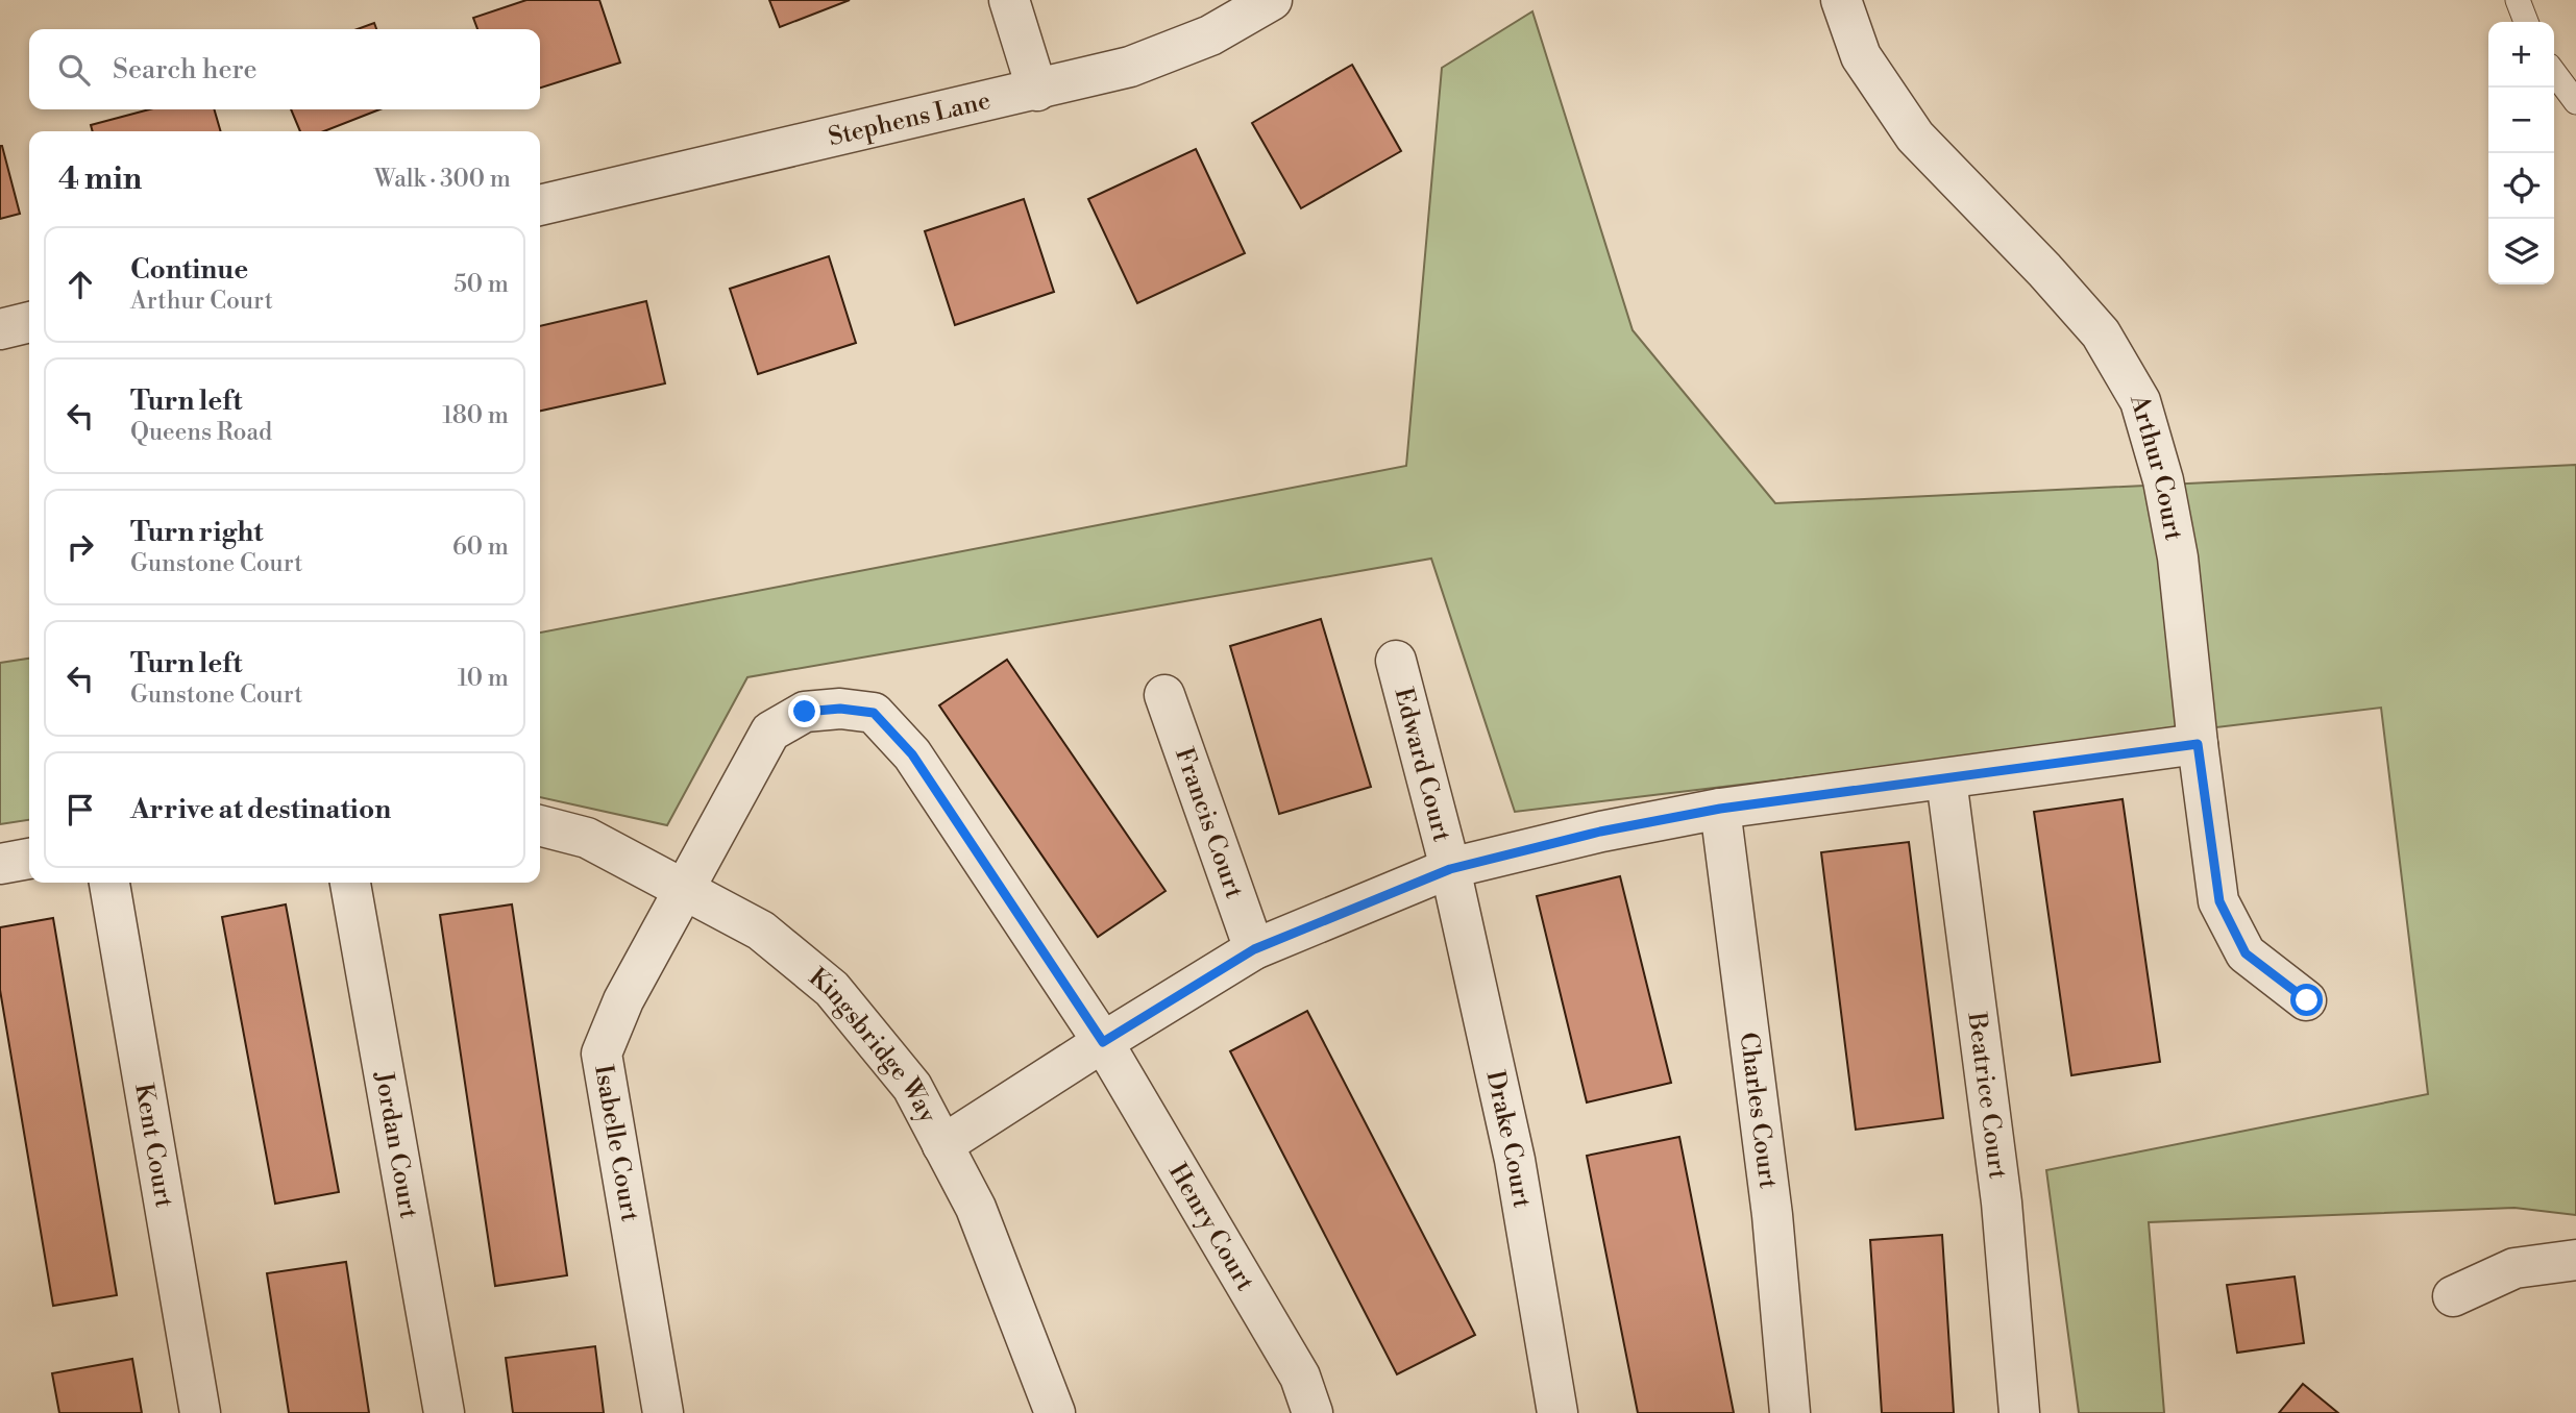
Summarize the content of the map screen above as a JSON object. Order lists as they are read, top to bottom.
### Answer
{
  "streets": {
    "street": [
      "Stephens Lane",
      "Arthur Court",
      "Edward Court",
      "Francis Court",
      "Kingsbridge Way",
      "Beatrice Court",
      "Charles Court",
      "Drake Court",
      "Isabelle Court",
      "Kent Court",
      "Jordan Court",
      "Henry Court"
    ]
  },
  "crossings": [
    ["Edward Court", "Drake Court"],
    ["Kingsbridge Way", "Isabelle Court"],
    ["Isabelle Court", "Henry Court"]
  ],
  "page": {
    "map_buttons": ["+", "−"],
    "search": "Search here",
    "heading": ["4 min", "Walk · 300 m"],
    "list": [
      ["Continue", "Arthur Court", "50 m"],
      ["Turn left", "Queens Road", "180 m"],
      ["Turn right", "Gunstone Court", "60 m"],
      ["Turn left", "Gunstone Court", "10 m"],
      "Arrive at destination"
    ]
  }
}
